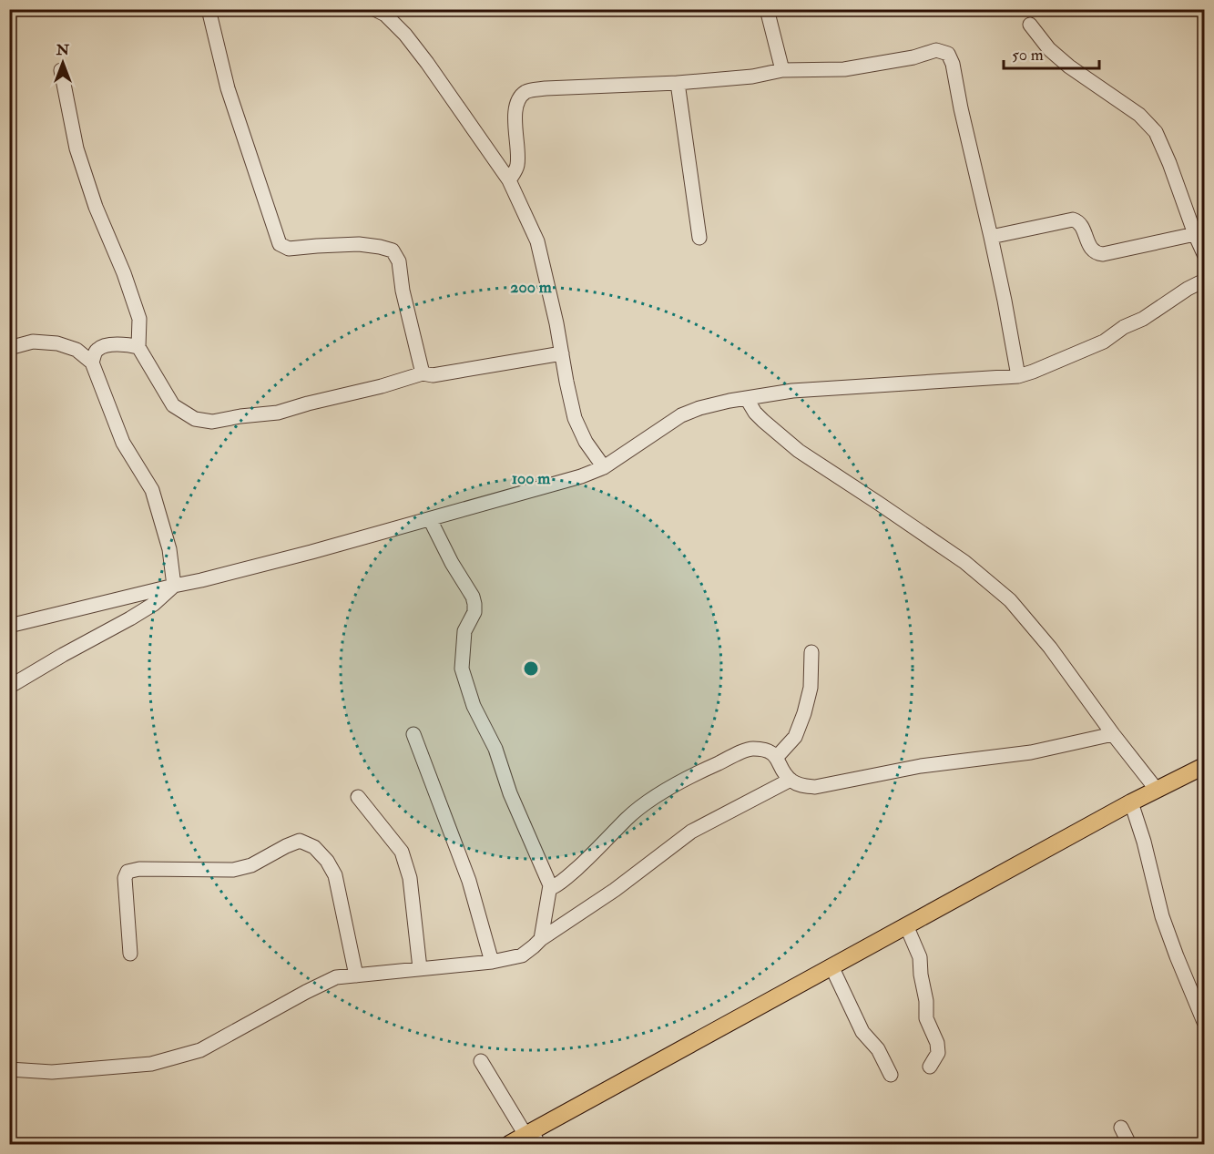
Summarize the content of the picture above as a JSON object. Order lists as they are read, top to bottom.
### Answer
{
  "scale_bar": "50 m",
  "north": "top",
  "rings": ["200 m", "100 m"]
}
